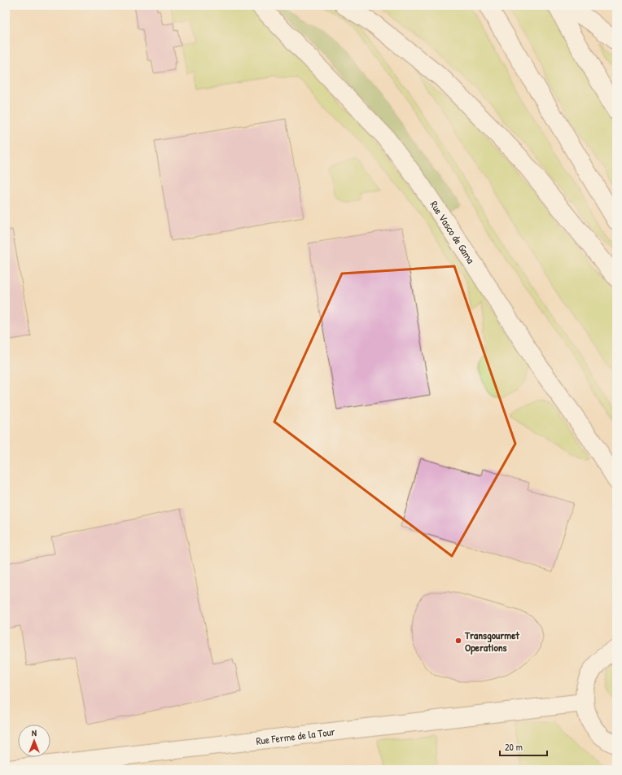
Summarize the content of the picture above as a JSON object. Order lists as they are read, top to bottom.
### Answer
{
  "streets": {
    "main road": ["Rue Vasco de Gama", "Rue Ferme de la Tour"]
  },
  "places": ["Transgourmet Operations"],
  "scale_bar": "20 m",
  "north": "top"
}
